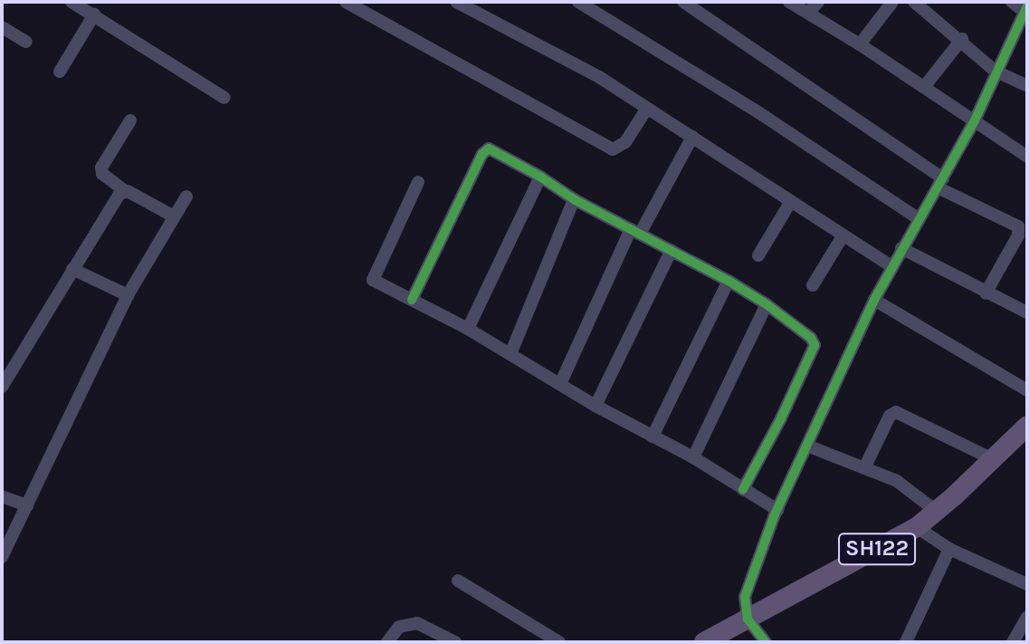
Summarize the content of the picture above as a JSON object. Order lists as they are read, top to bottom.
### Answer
{
  "streets": {
    "main road": ["SH122"]
  }
}
